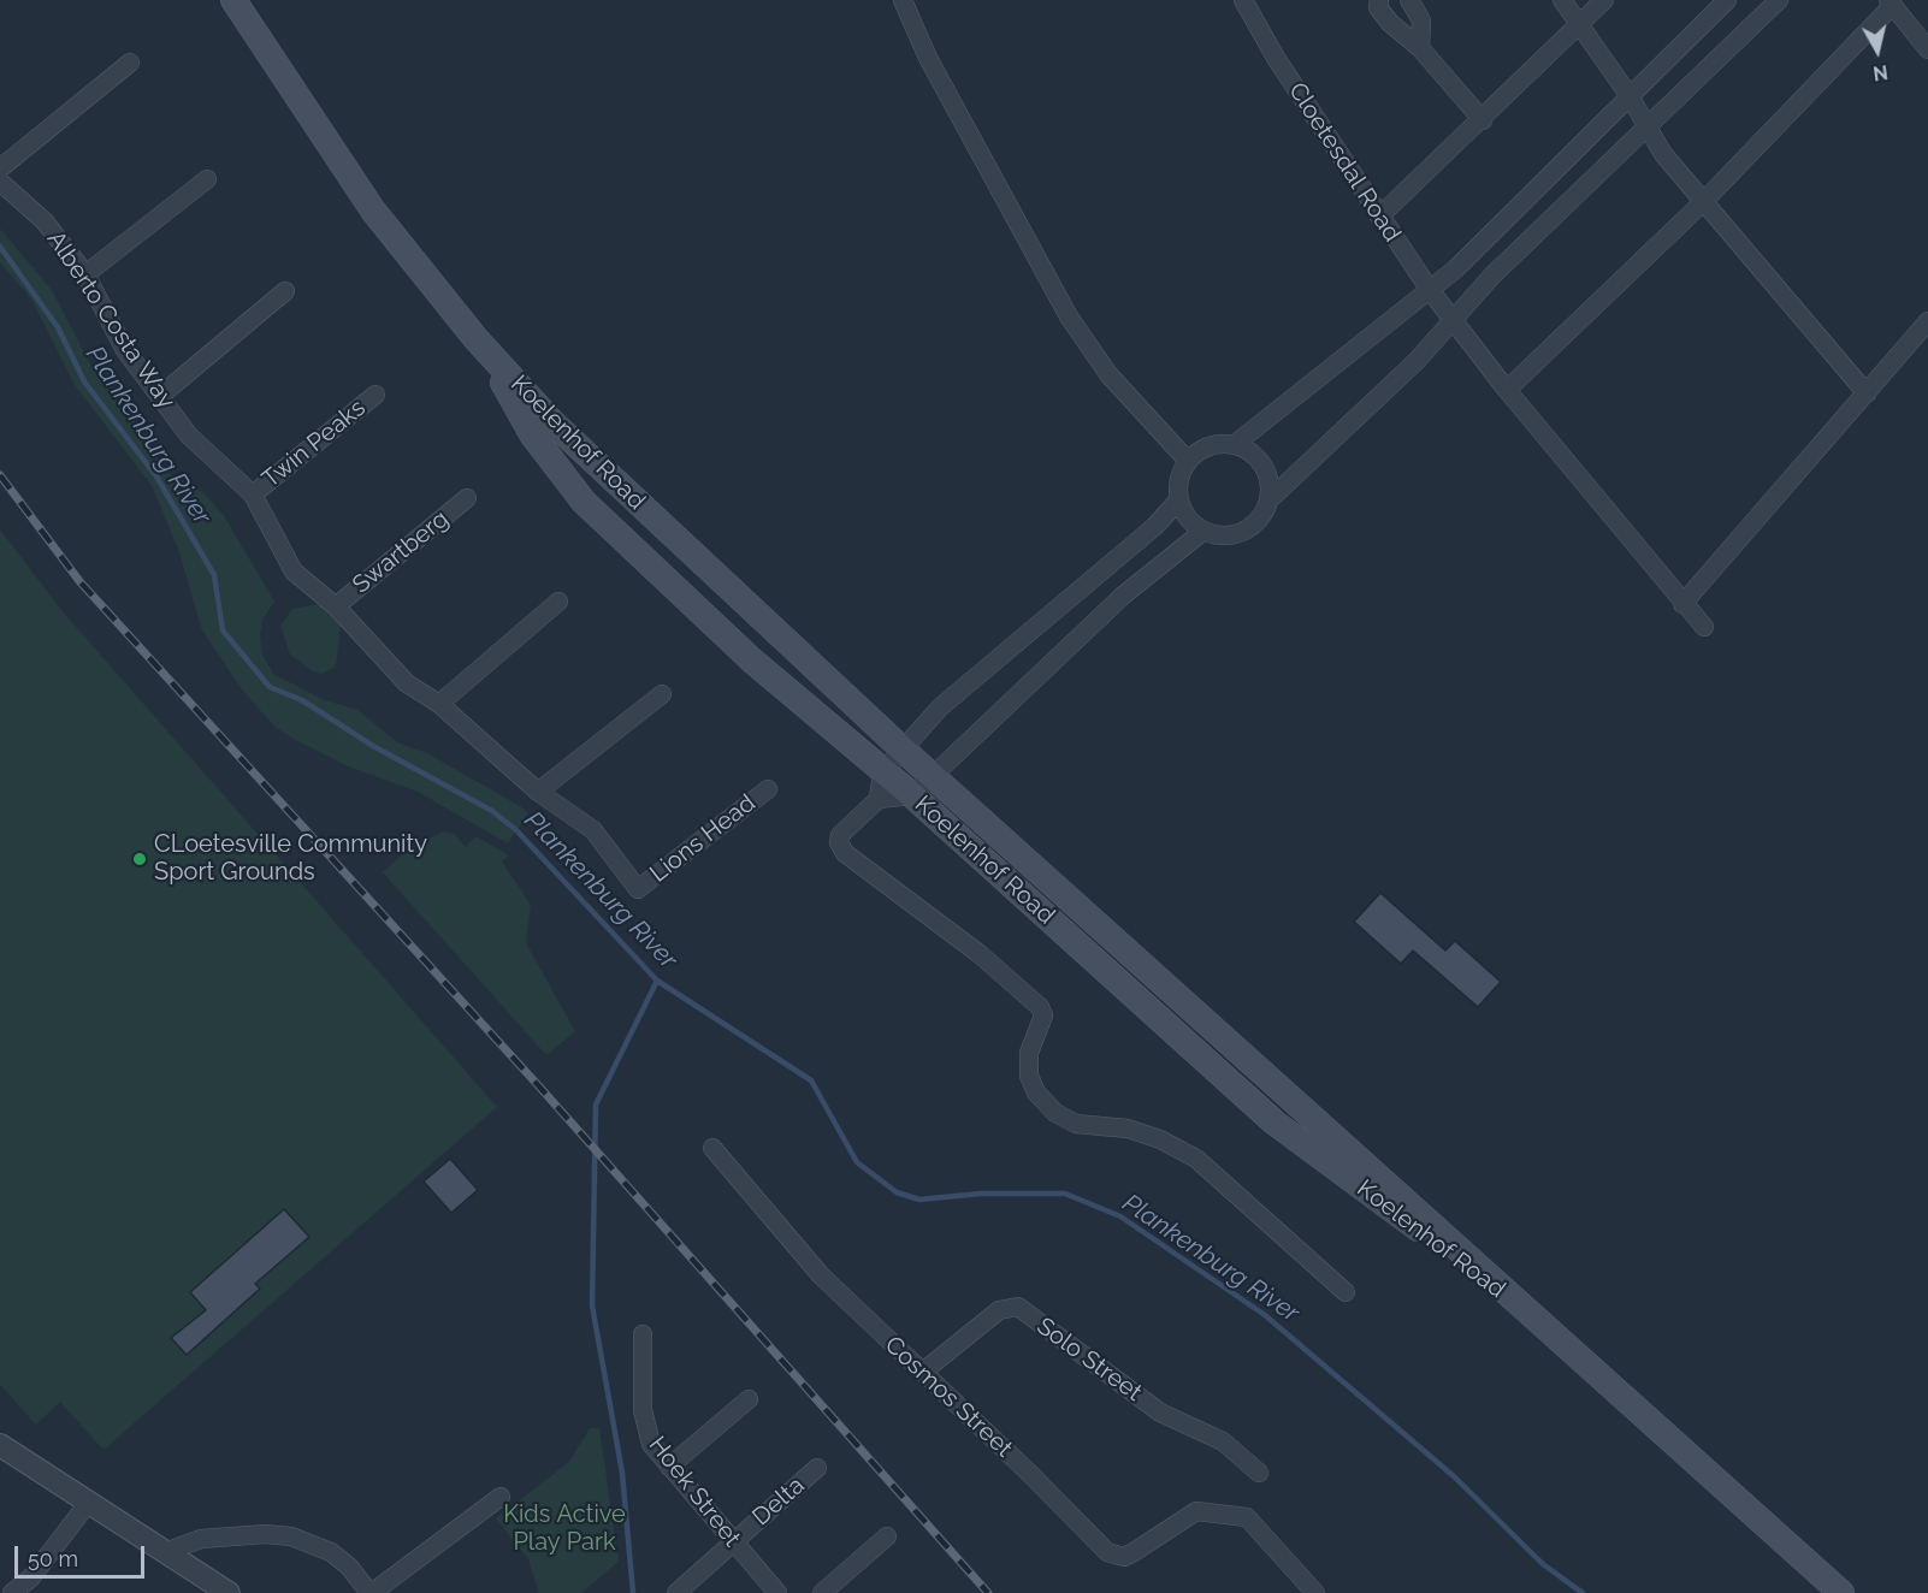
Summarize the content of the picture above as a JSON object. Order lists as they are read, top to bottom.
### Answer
{
  "streets": {
    "main road": ["Koelenhof Road"],
    "street": [
      "Cloetesdal Road",
      "Alberto Costa Way",
      "Twin Peaks",
      "Swartberg",
      "Lions Head",
      "Solo Street",
      "Cosmos Street",
      "Hoek Street",
      "Delta"
    ]
  },
  "crossings": [
    ["Alberto Costa Way", "Twin Peaks"],
    ["Alberto Costa Way", "Swartberg"],
    ["Alberto Costa Way", "Lions Head"],
    ["Solo Street", "Cosmos Street"],
    ["Hoek Street", "Delta"]
  ],
  "water": ["Plankenburg River"],
  "parks": ["Kids Active Play Park"],
  "places": ["CLoetesville Community Sport Grounds"],
  "scale_bar": "50 m",
  "north": "bottom"
}
